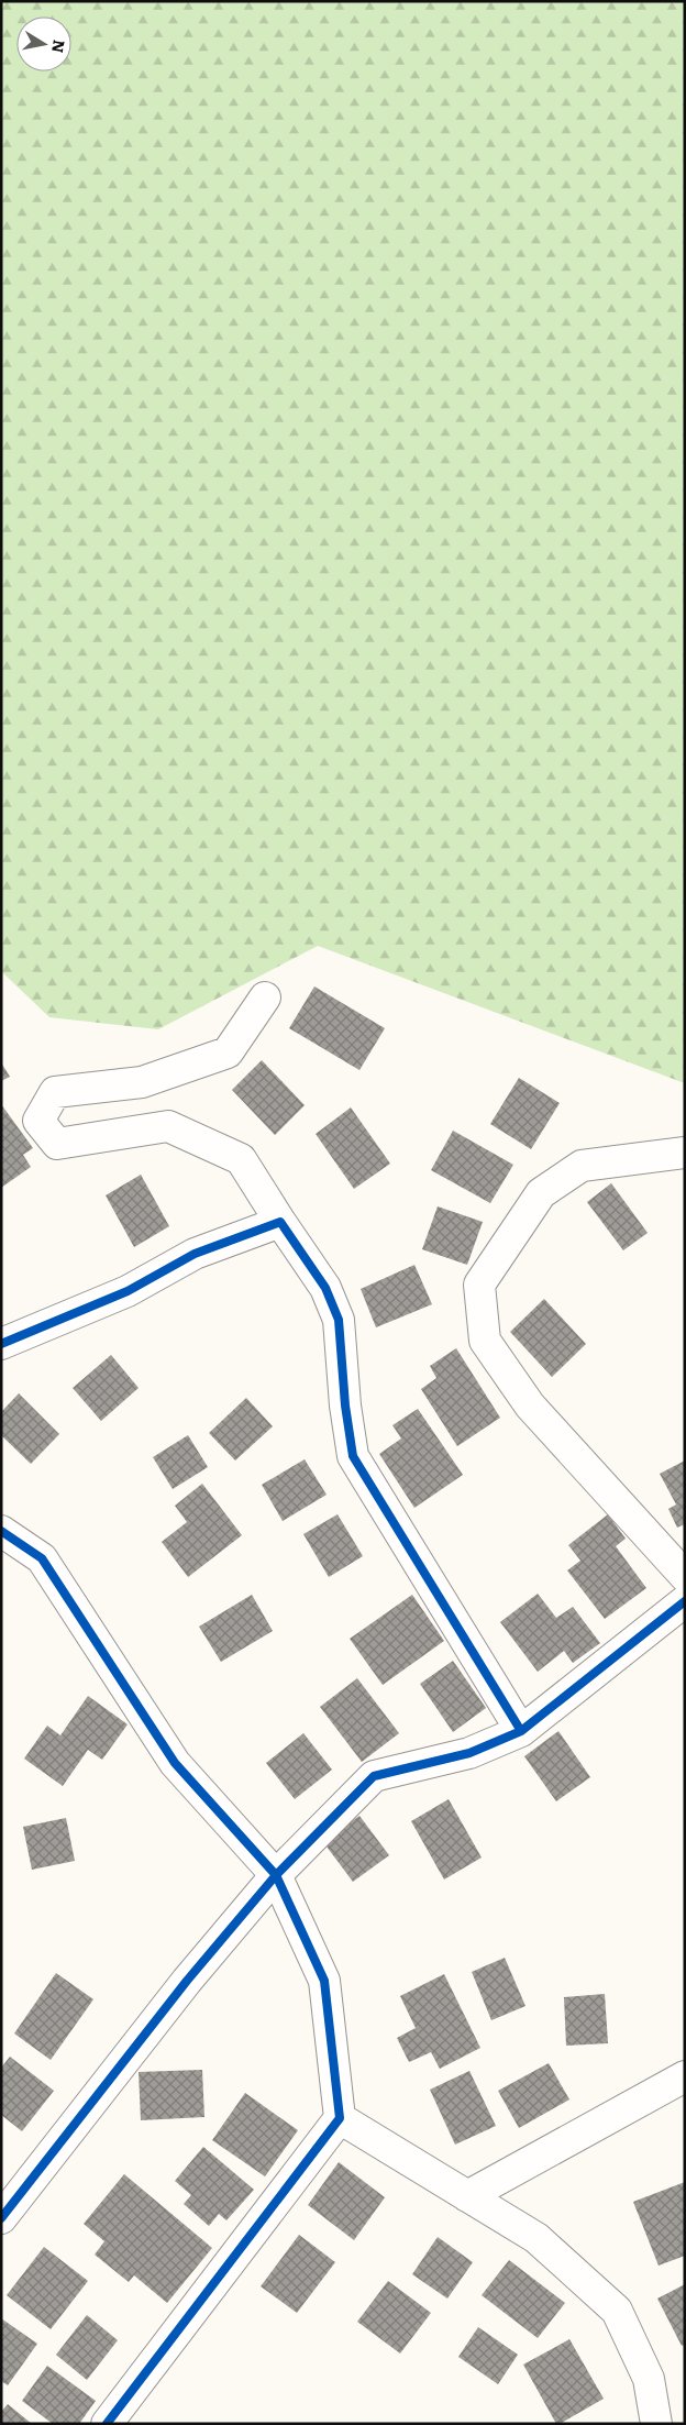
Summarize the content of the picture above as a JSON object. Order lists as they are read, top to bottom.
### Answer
{
  "north": "right"
}
